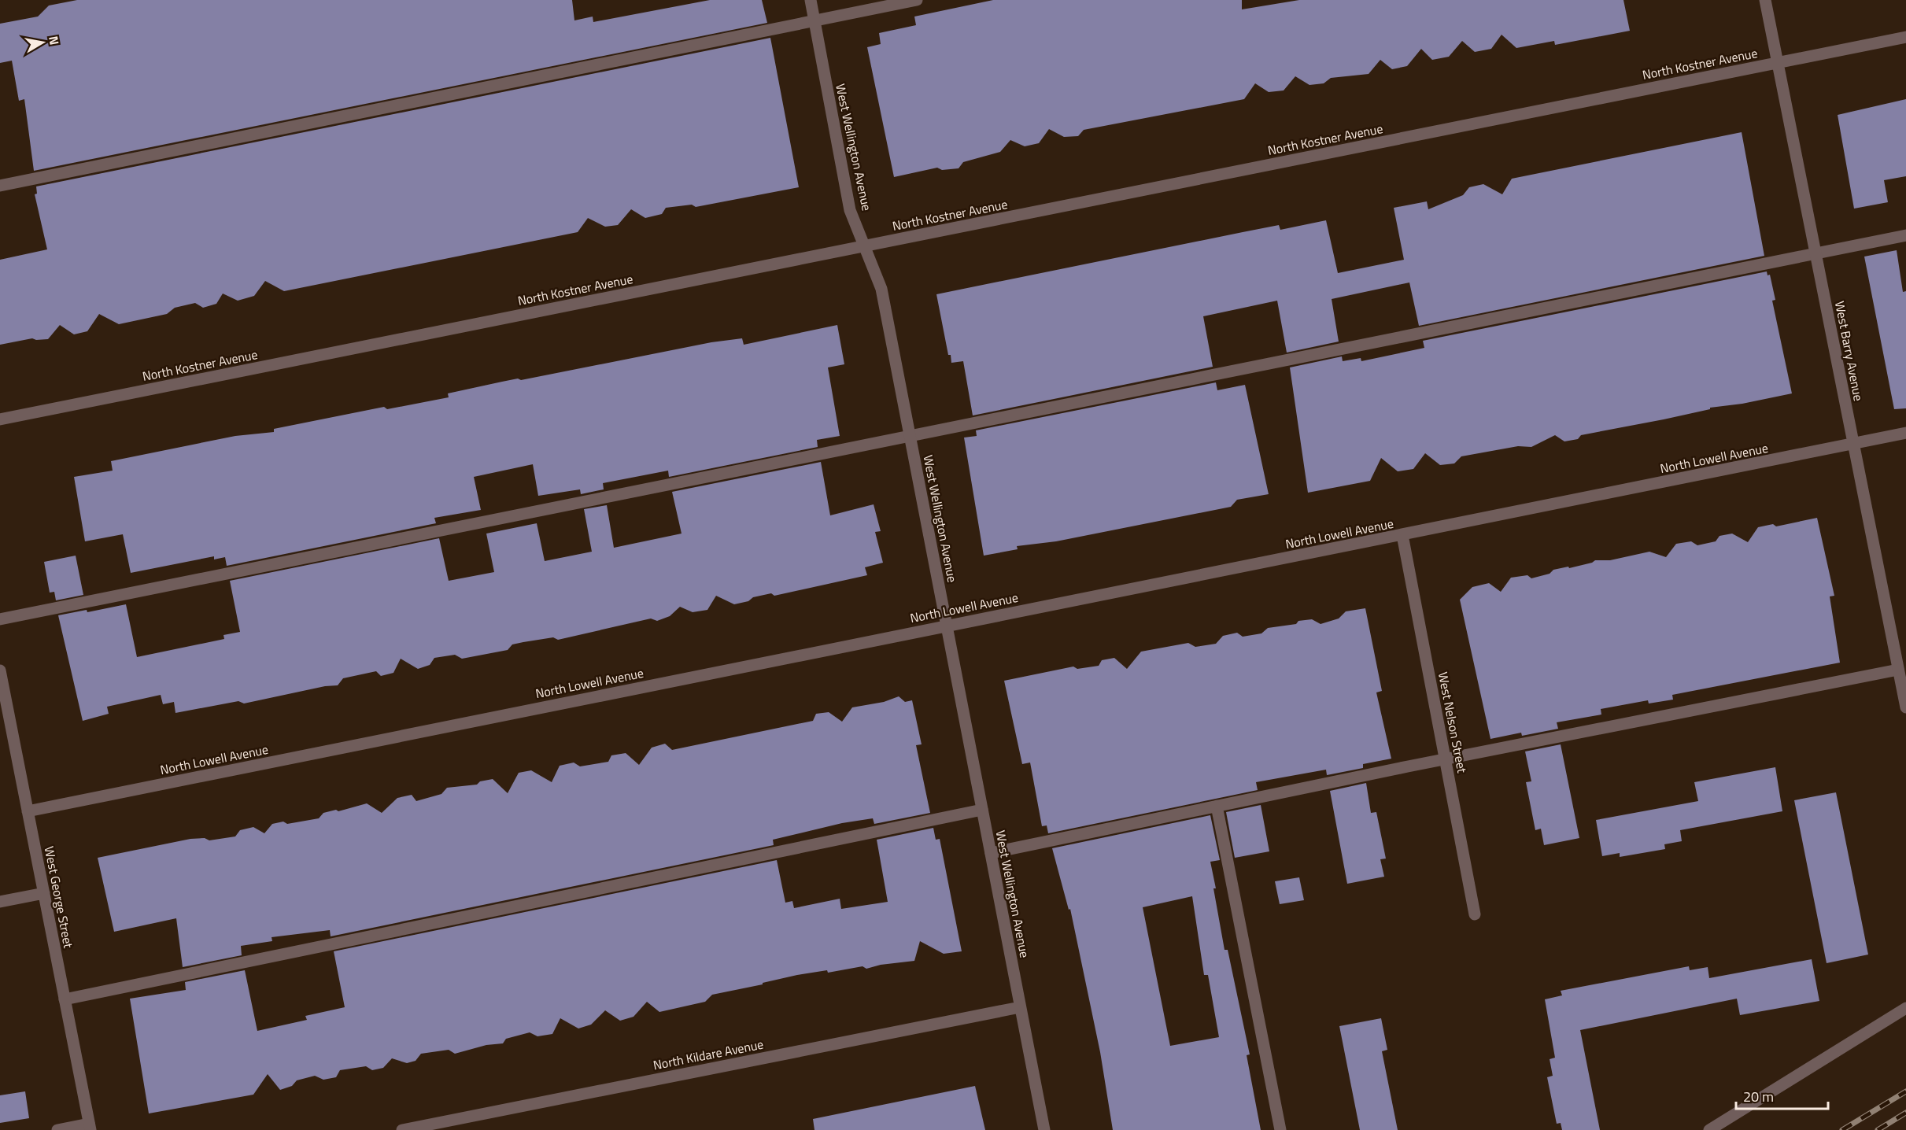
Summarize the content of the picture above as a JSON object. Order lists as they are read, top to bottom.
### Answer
{
  "streets": {
    "street": [
      "North Kostner Avenue",
      "West Wellington Avenue",
      "West Barry Avenue",
      "North Lowell Avenue",
      "West Nelson Street",
      "West George Street",
      "North Kildare Avenue"
    ]
  },
  "crossings": [
    ["North Kostner Avenue", "West Wellington Avenue"],
    ["North Kostner Avenue", "West Barry Avenue"],
    ["West Wellington Avenue", "North Lowell Avenue"],
    ["West Wellington Avenue", "North Kildare Avenue"],
    ["West Barry Avenue", "North Lowell Avenue"],
    ["North Lowell Avenue", "West Nelson Street"],
    ["North Lowell Avenue", "West George Street"]
  ],
  "scale_bar": "20 m",
  "north": "right"
}
